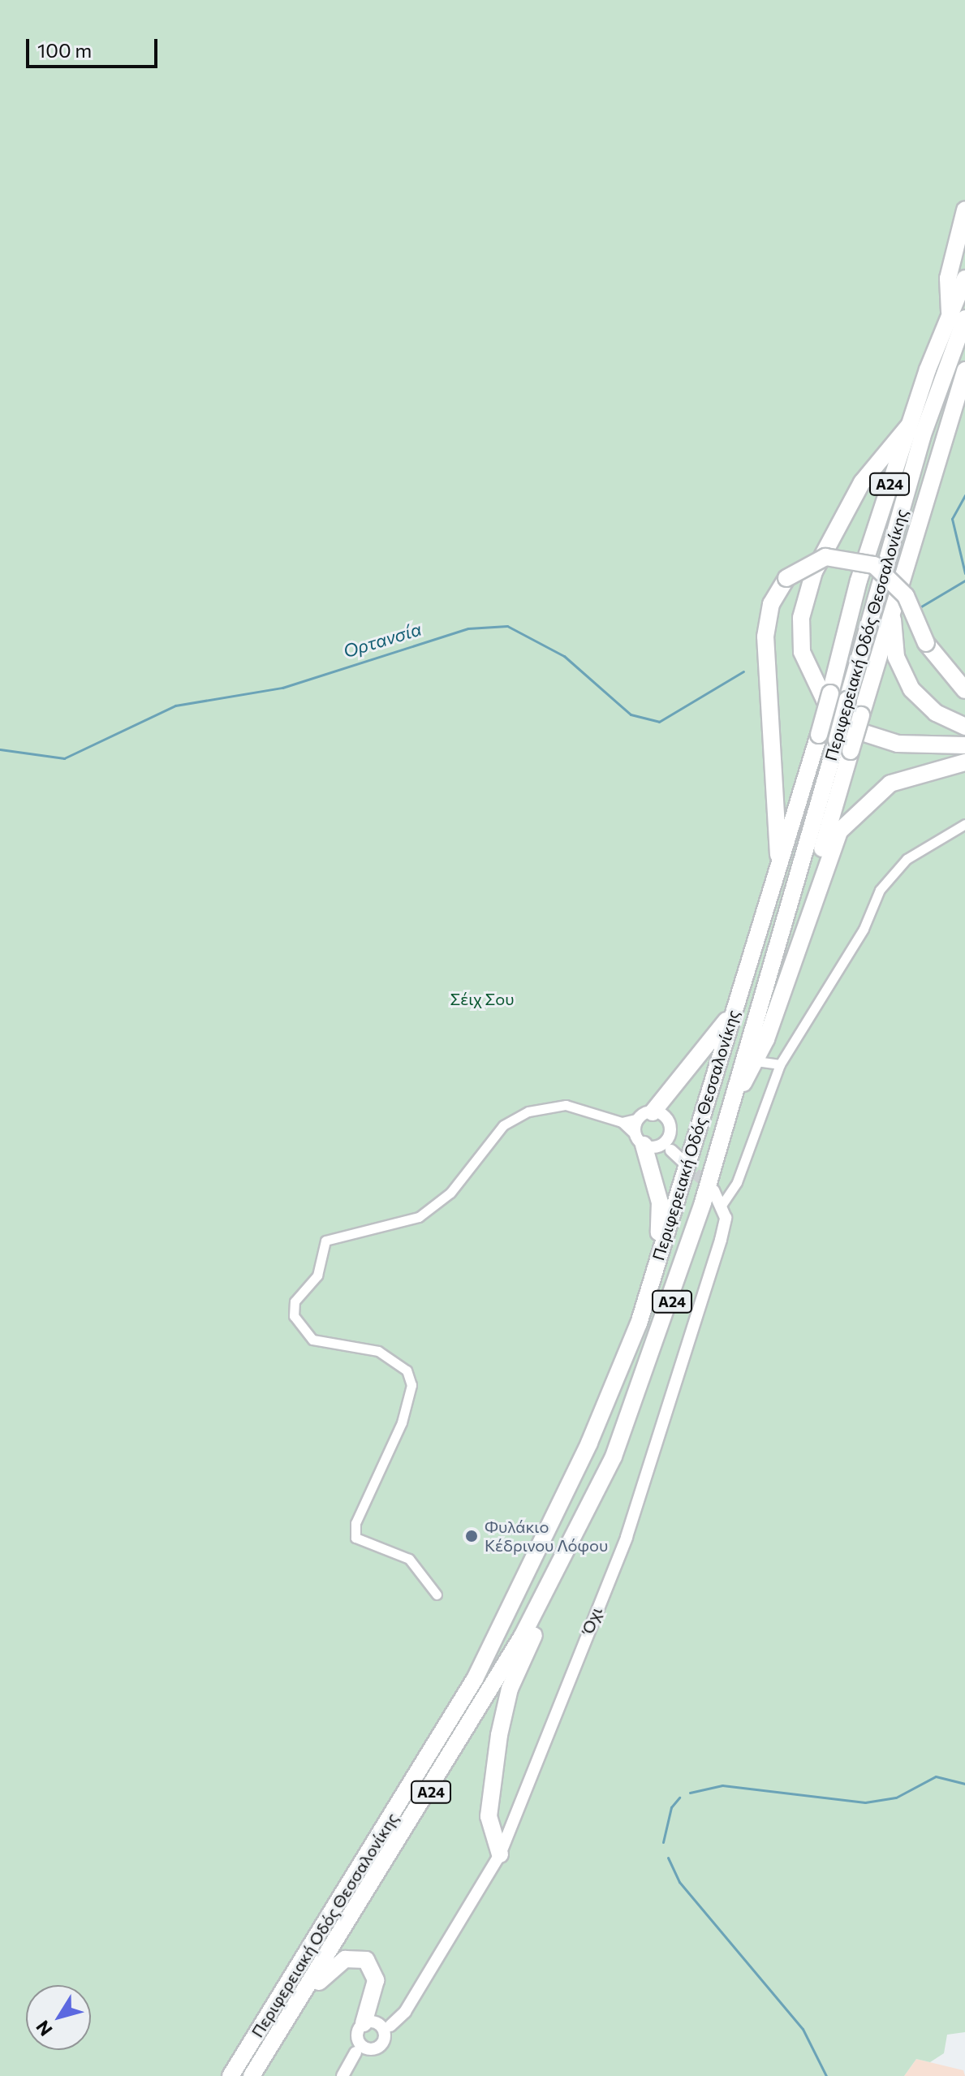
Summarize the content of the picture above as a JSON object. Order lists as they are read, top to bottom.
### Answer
{
  "streets": {
    "highway": ["Α24", "Περιφερειακή Οδός Θεσσαλονίκης"],
    "main road": ["Όχι"]
  },
  "water": ["Ορτανσία"],
  "parks": ["Σέιχ Σου"],
  "places": ["Φυλάκιο Κέδρινου Λόφου"],
  "scale_bar": "100 m",
  "north": "bottom left"
}
